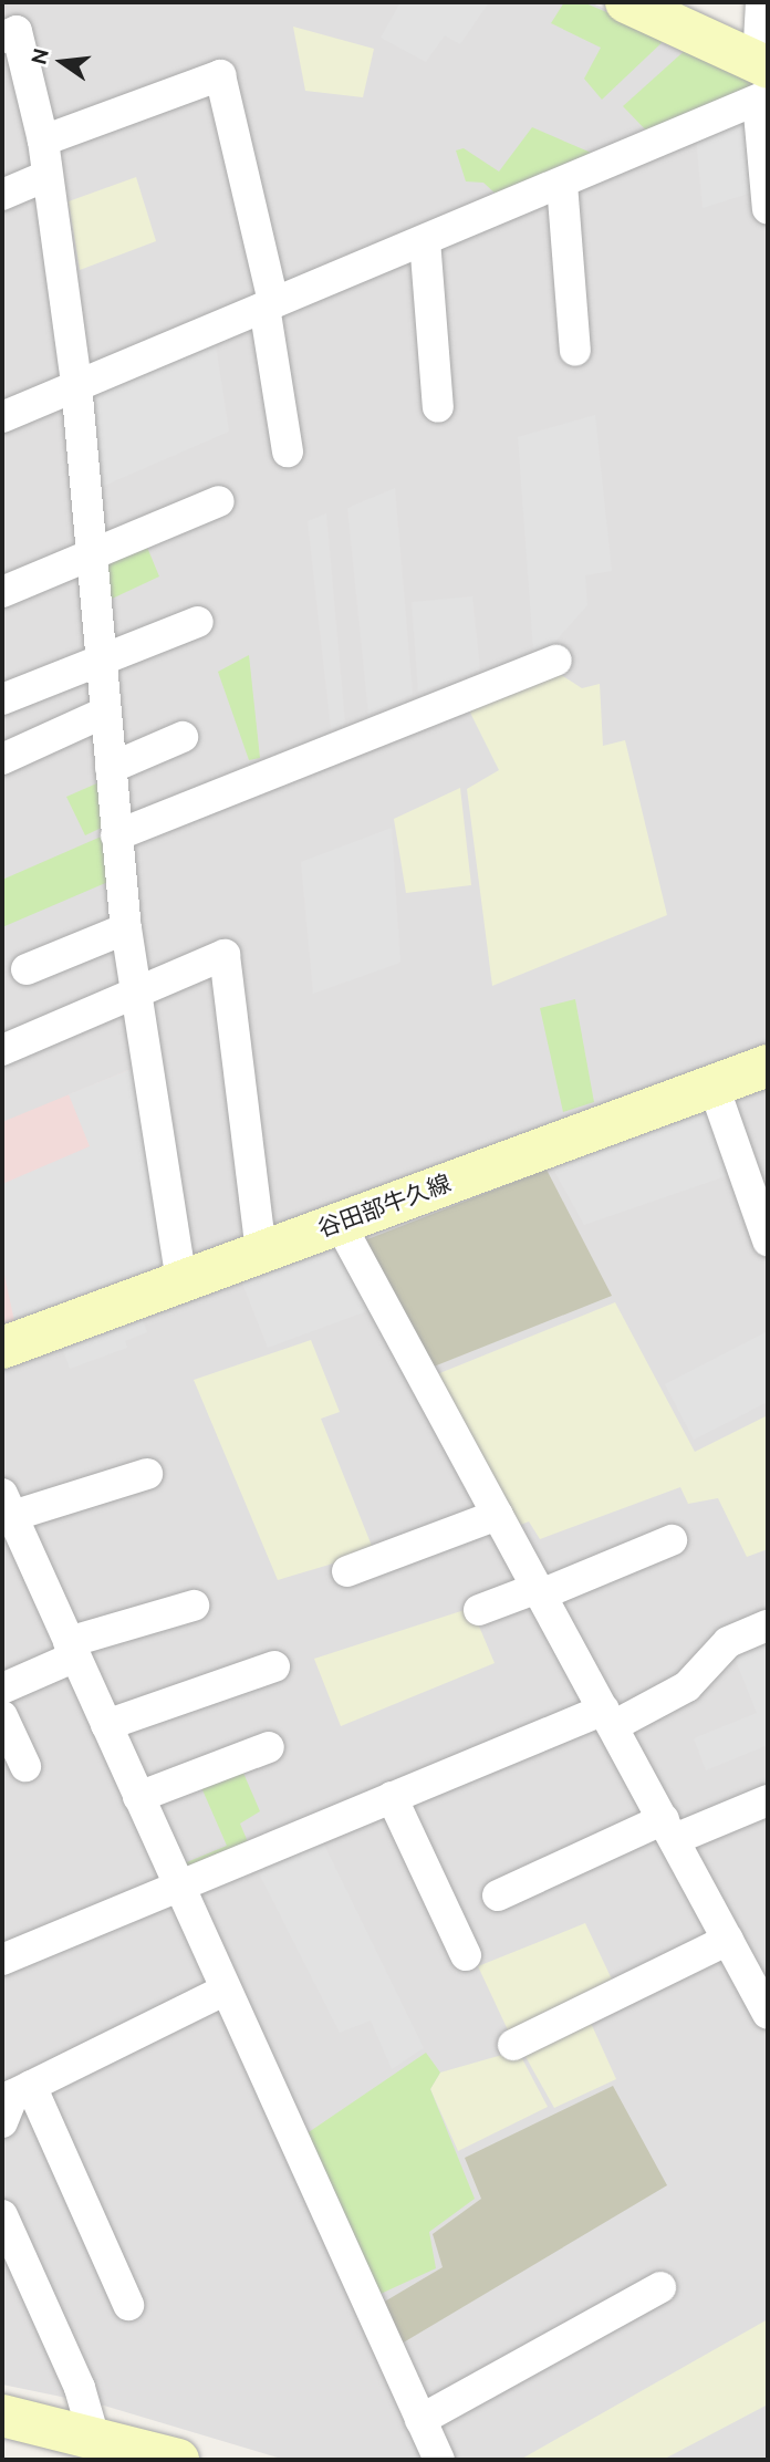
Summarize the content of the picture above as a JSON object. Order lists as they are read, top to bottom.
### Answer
{
  "streets": {
    "main road": ["谷田部牛久線"]
  },
  "north": "left"
}
